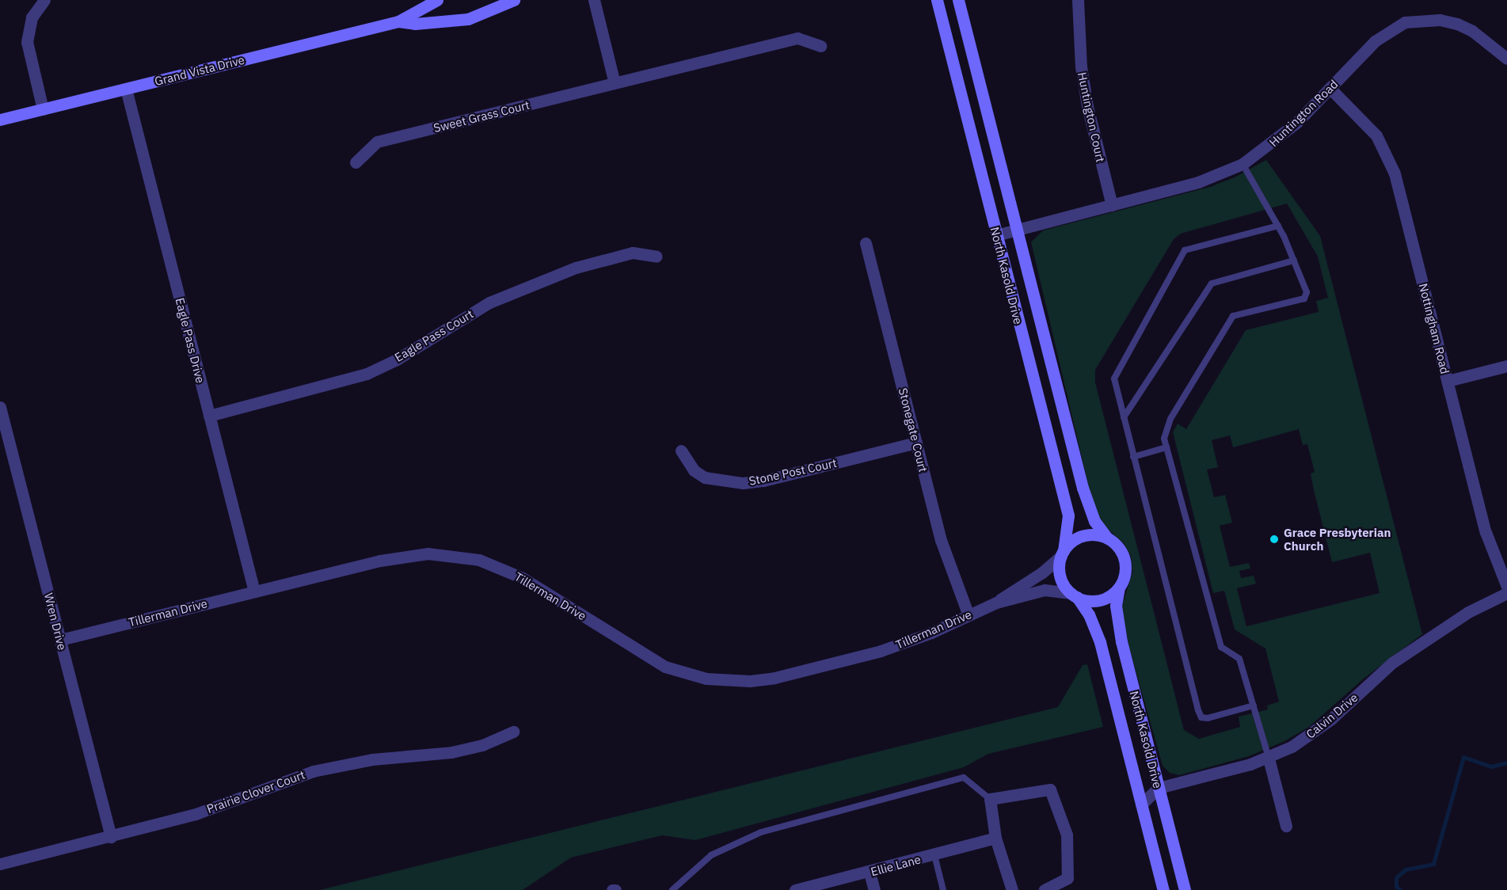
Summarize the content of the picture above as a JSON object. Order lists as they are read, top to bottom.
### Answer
{
  "streets": {
    "main road": ["Grand Vista Drive", "North Kasold Drive"],
    "street": [
      "Huntington Road",
      "Sweet Grass Court",
      "Huntington Court",
      "Nottingham Road",
      "Eagle Pass Court",
      "Eagle Pass Drive",
      "Stonegate Court",
      "Stone Post Court",
      "Tillerman Drive",
      "Wren Drive",
      "Calvin Drive",
      "Prairie Clover Court",
      "Ellie Lane"
    ]
  },
  "crossings": [
    ["Grand Vista Drive", "Eagle Pass Drive"],
    ["Huntington Road", "Huntington Court"],
    ["Huntington Road", "North Kasold Drive"],
    ["Huntington Road", "Nottingham Road"],
    ["North Kasold Drive", "Tillerman Drive"],
    ["North Kasold Drive", "Calvin Drive"],
    ["Eagle Pass Court", "Eagle Pass Drive"],
    ["Eagle Pass Drive", "Tillerman Drive"],
    ["Stonegate Court", "Stone Post Court"],
    ["Stonegate Court", "Tillerman Drive"],
    ["Tillerman Drive", "Wren Drive"],
    ["Wren Drive", "Prairie Clover Court"]
  ],
  "places": ["Grace Presbyterian Church"]
}
